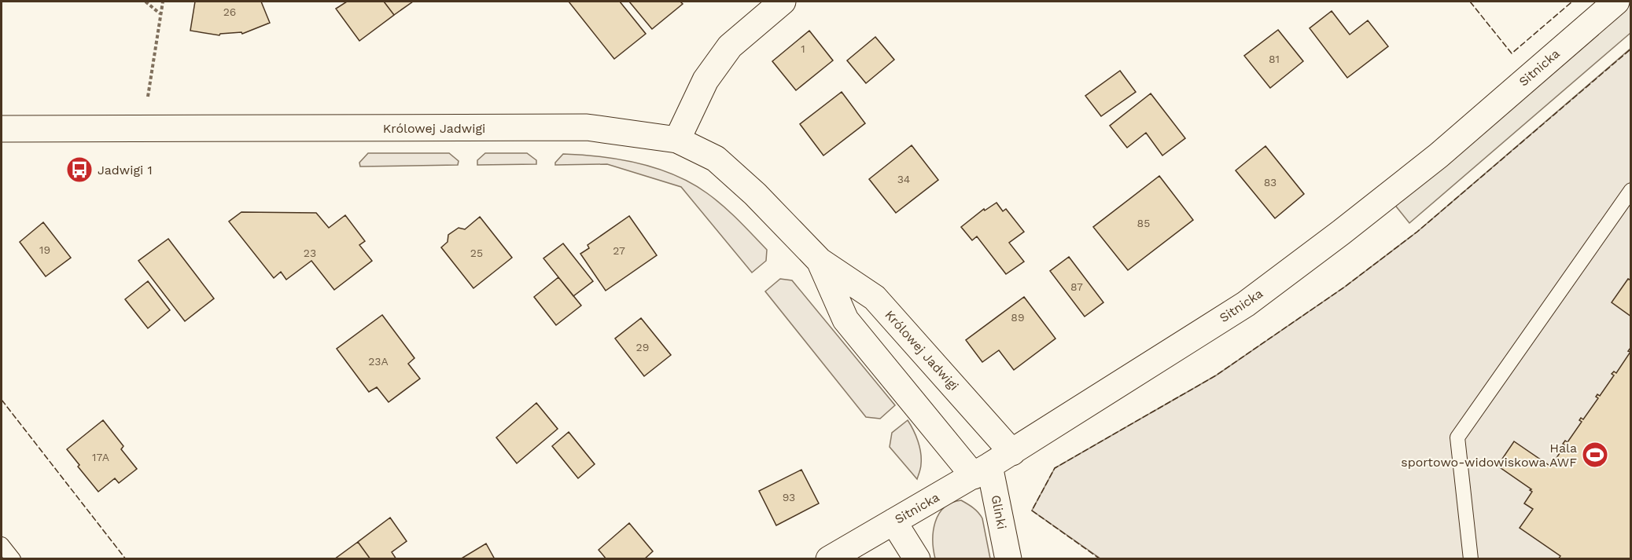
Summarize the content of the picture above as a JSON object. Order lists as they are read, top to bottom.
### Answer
{
  "streets": {
    "street": ["Sitnicka", "Królowej Jadwigi", "Glinki"]
  },
  "crossings": [
    ["Sitnicka", "Królowej Jadwigi"],
    ["Sitnicka", "Glinki"],
    ["Królowej Jadwigi", "Glinki"]
  ],
  "places": {
    "bus stop": ["Jadwigi 1"],
    "sports": ["Hala sportowo-widowiskowa AWF"]
  },
  "house_numbers": [
    "26",
    "1",
    "81",
    "34",
    "83",
    "85",
    "19",
    "27",
    "23",
    "25",
    "87",
    "89",
    "29",
    "23A",
    "17A",
    "93"
  ]
}
